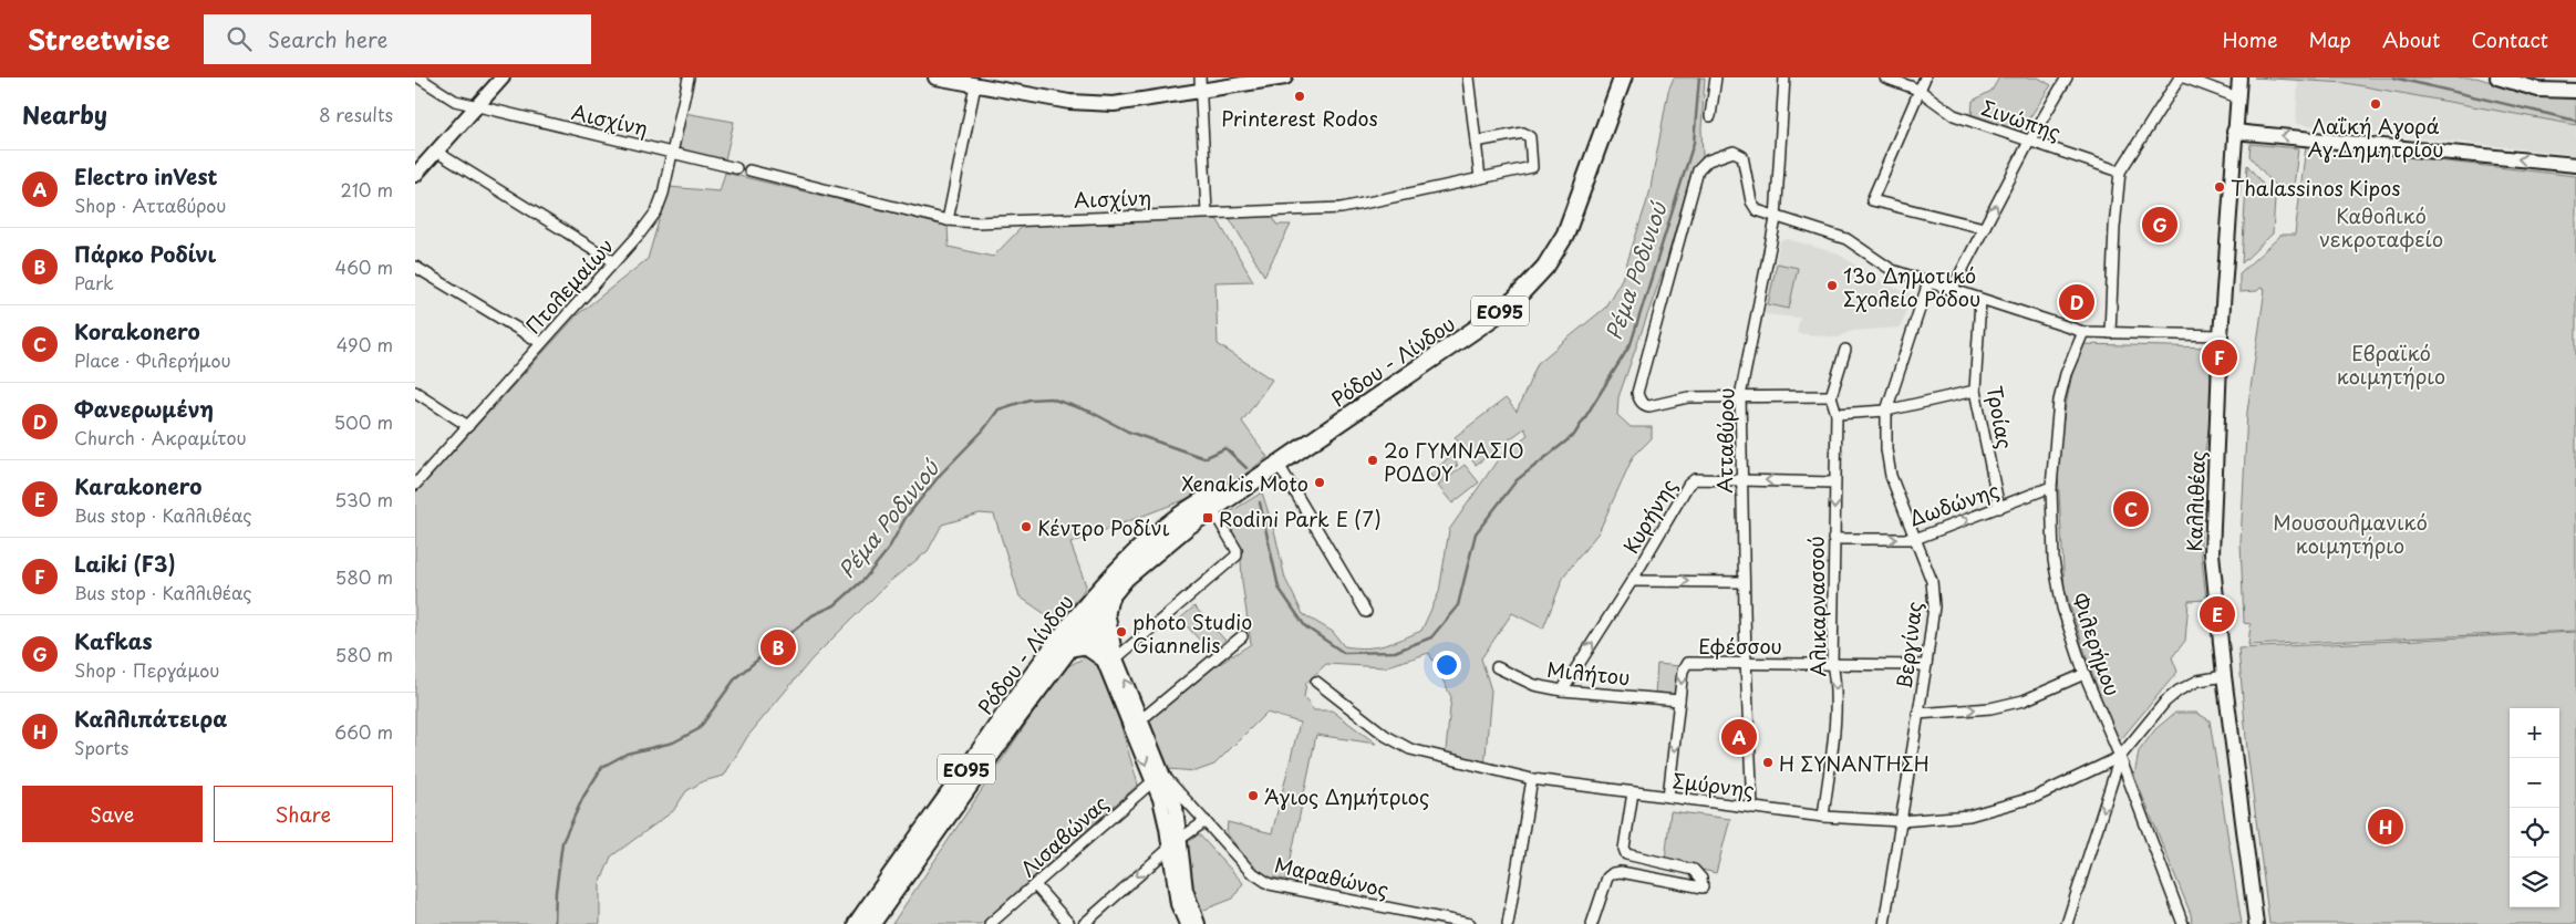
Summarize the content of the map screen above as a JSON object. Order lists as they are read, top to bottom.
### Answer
{
  "streets": {
    "main road": ["ΕΟ95", "Ρόδου - Λίνδου", "Καλλιθέας"],
    "street": [
      "Αισχίνη",
      "Σινώπης",
      "Πτολεμαίων",
      "Τροίας",
      "Ατταβύρου",
      "Δωδώνης",
      "Κυρήνης",
      "Αλικαρνασσού",
      "Φιλερήμου",
      "Εφέσσου",
      "Βεργίνας",
      "Μιλήτου",
      "Σμύρνης",
      "Λισαβώνας",
      "Μαραθώνος"
    ]
  },
  "crossings": [
    ["Αισχίνη", "Πτολεμαίων"],
    ["Τροίας", "Δωδώνης"],
    ["Ατταβύρου", "Κυρήνης"],
    ["Ατταβύρου", "Εφέσσου"],
    ["Ατταβύρου", "Σμύρνης"],
    ["Δωδώνης", "Αλικαρνασσού"],
    ["Δωδώνης", "Φιλερήμου"],
    ["Δωδώνης", "Βεργίνας"],
    ["Κυρήνης", "Αλικαρνασσού"],
    ["Κυρήνης", "Μιλήτου"],
    ["Αλικαρνασσού", "Εφέσσου"],
    ["Αλικαρνασσού", "Σμύρνης"],
    ["Φιλερήμου", "Σμύρνης"],
    ["Εφέσσου", "Βεργίνας"],
    ["Εφέσσου", "Μιλήτου"],
    ["Βεργίνας", "Σμύρνης"],
    ["Λισαβώνας", "Μαραθώνος"]
  ],
  "one_way": ["Δωδώνης", "Αλικαρνασσού"],
  "water": ["Ρέμα Ροδινιού"],
  "parks": ["Καθολικό νεκροταφείο", "Εβραϊκό κοιμητήριο", "Μουσουλμανικό κοιμητήριο"],
  "places": {
    "other": [
      "Printerest Rodos",
      "Λαΐκή Αγορά Αγ.Δημητρίου",
      "Thalassinos Kipos",
      "13ο Δημοτικό Σχολείο Ρόδου",
      "2ο ΓΥΜΝΑΣΙΟ ΡΟΔΟΥ",
      "Xenakis Moto",
      "Κέντρο Ροδίνι",
      "photo Studio Giannelis",
      "Η ΣΥΝΑΝΤΗΣΗ",
      "Άγιος Δημήτριος"
    ],
    "transit": ["Rodini Park E (7)"]
  },
  "page": {
    "header": "Streetwise",
    "search": "Search here",
    "nav": [
      "Home",
      "Map",
      "About",
      "Contact"
    ],
    "heading": ["Nearby", "8 results"],
    "list": [
      {
        "mark": "A",
        "name": "Electro inVest",
        "note": "Shop · Ατταβύρου",
        "value": "210 m"
      },
      {
        "mark": "B",
        "name": "Πάρκο Ροδίνι",
        "note": "Park",
        "value": "460 m"
      },
      {
        "mark": "C",
        "name": "Korakonero",
        "note": "Place · Φιλερήμου",
        "value": "490 m"
      },
      {
        "mark": "D",
        "name": "Φανερωμένη",
        "note": "Church · Ακραμίτου",
        "value": "500 m"
      },
      {
        "mark": "E",
        "name": "Karakonero",
        "note": "Bus stop · Καλλιθέας",
        "value": "530 m"
      },
      {
        "mark": "F",
        "name": "Laiki (F3)",
        "note": "Bus stop · Καλλιθέας",
        "value": "580 m"
      },
      {
        "mark": "G",
        "name": "Kafkas",
        "note": "Shop · Περγάμου",
        "value": "580 m"
      },
      {
        "mark": "H",
        "name": "Καλλιπάτειρα",
        "note": "Sports",
        "value": "660 m"
      }
    ],
    "pins": [
      "G",
      "D",
      "F",
      "C",
      "E",
      "B",
      "A",
      "H"
    ],
    "map_buttons": ["+", "−"],
    "buttons": ["Save", "Share"]
  }
}
